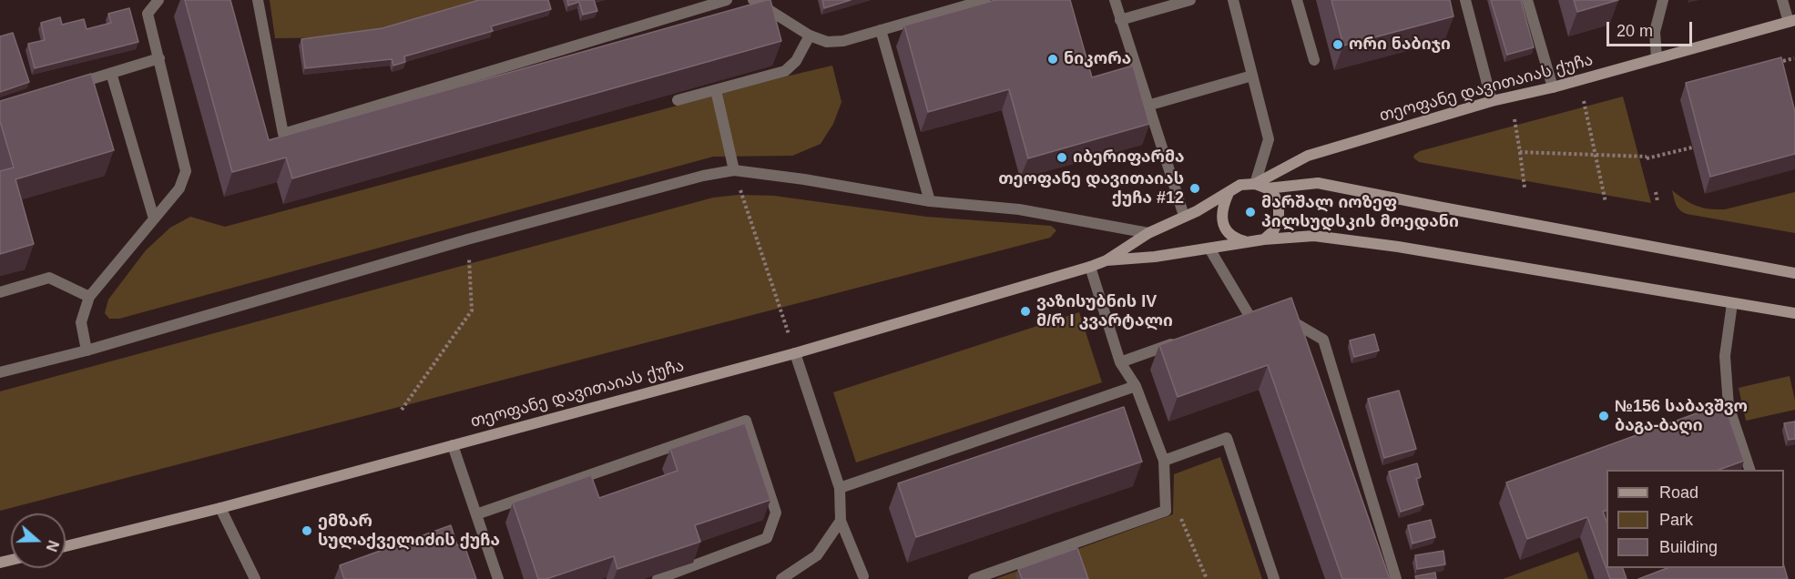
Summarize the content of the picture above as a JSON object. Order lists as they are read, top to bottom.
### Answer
{
  "streets": {
    "main road": ["თეოფანე დავითაიას ქუჩა"]
  },
  "places": [
    "ორი ნაბიჯი",
    "ნიკორა",
    "იბერიფარმა",
    "თეოფანე დავითაიას ქუჩა #12",
    "მარშალ იოზეფ პილსუდსკის მოედანი",
    "ვაზისუბნის IV მ/რ I კვარტალი",
    "№156 საბავშვო ბაგა-ბაღი",
    "ემზარ სულაქველიძის ქუჩა"
  ],
  "legend": ["Road", "Park", "Building"],
  "scale_bar": "20 m",
  "north": "right"
}
